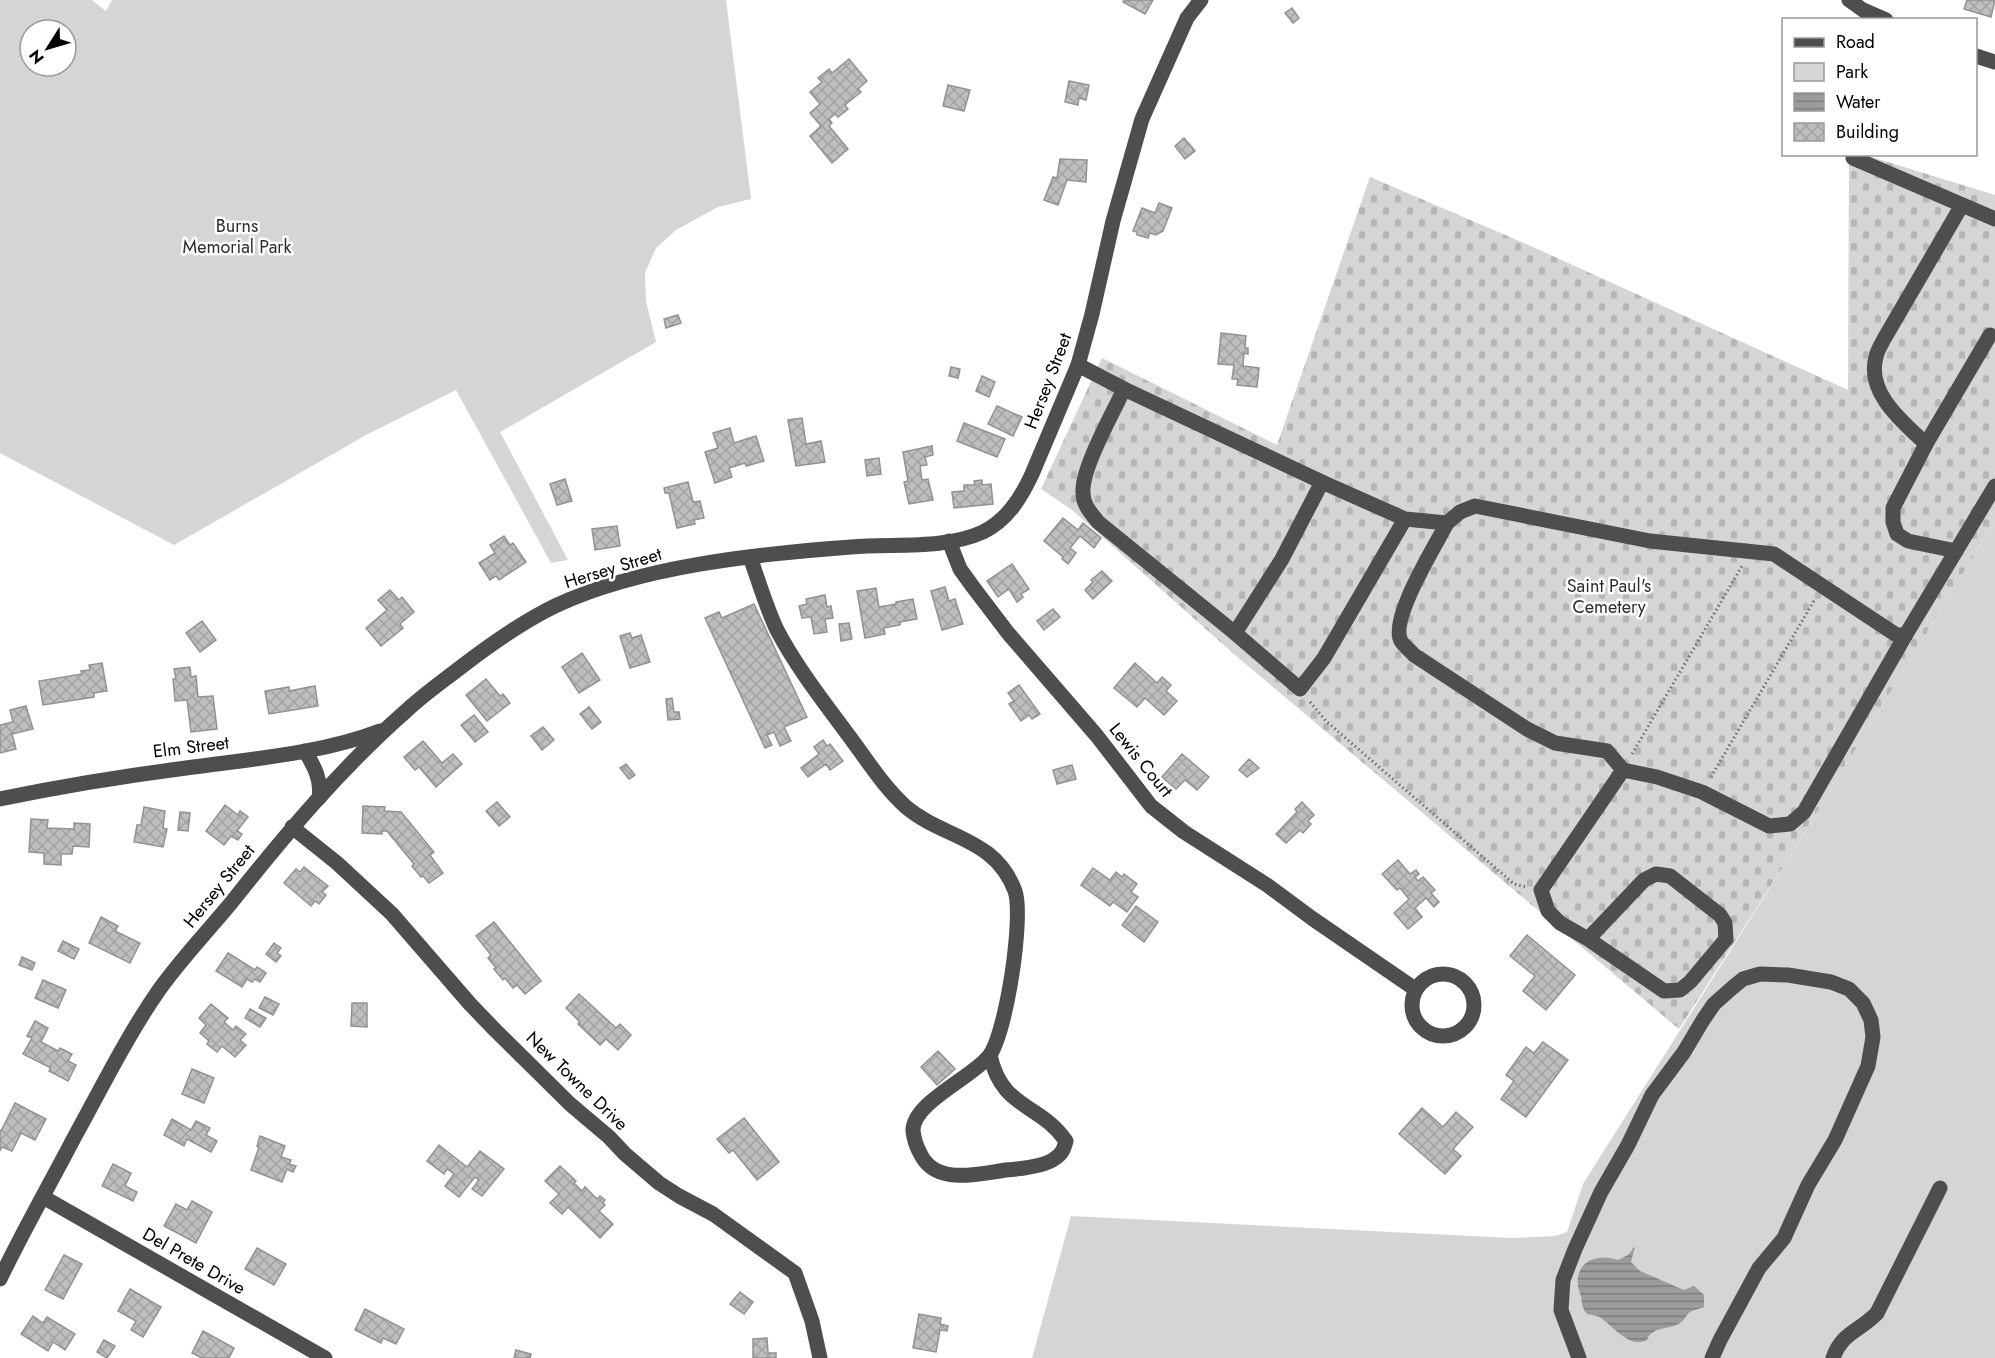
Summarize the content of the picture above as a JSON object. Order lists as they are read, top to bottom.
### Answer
{
  "streets": {
    "street": [
      "Hersey Street",
      "Elm Street",
      "Lewis Court",
      "New Towne Drive",
      "Del Prete Drive"
    ]
  },
  "crossings": [
    ["Hersey Street", "Elm Street"],
    ["Hersey Street", "Lewis Court"],
    ["Hersey Street", "New Towne Drive"],
    ["Hersey Street", "Del Prete Drive"]
  ],
  "parks": ["Burns Memorial Park", "Saint Paul's Cemetery"],
  "legend": [
    "Road",
    "Park",
    "Water",
    "Building"
  ],
  "north": "bottom left"
}
